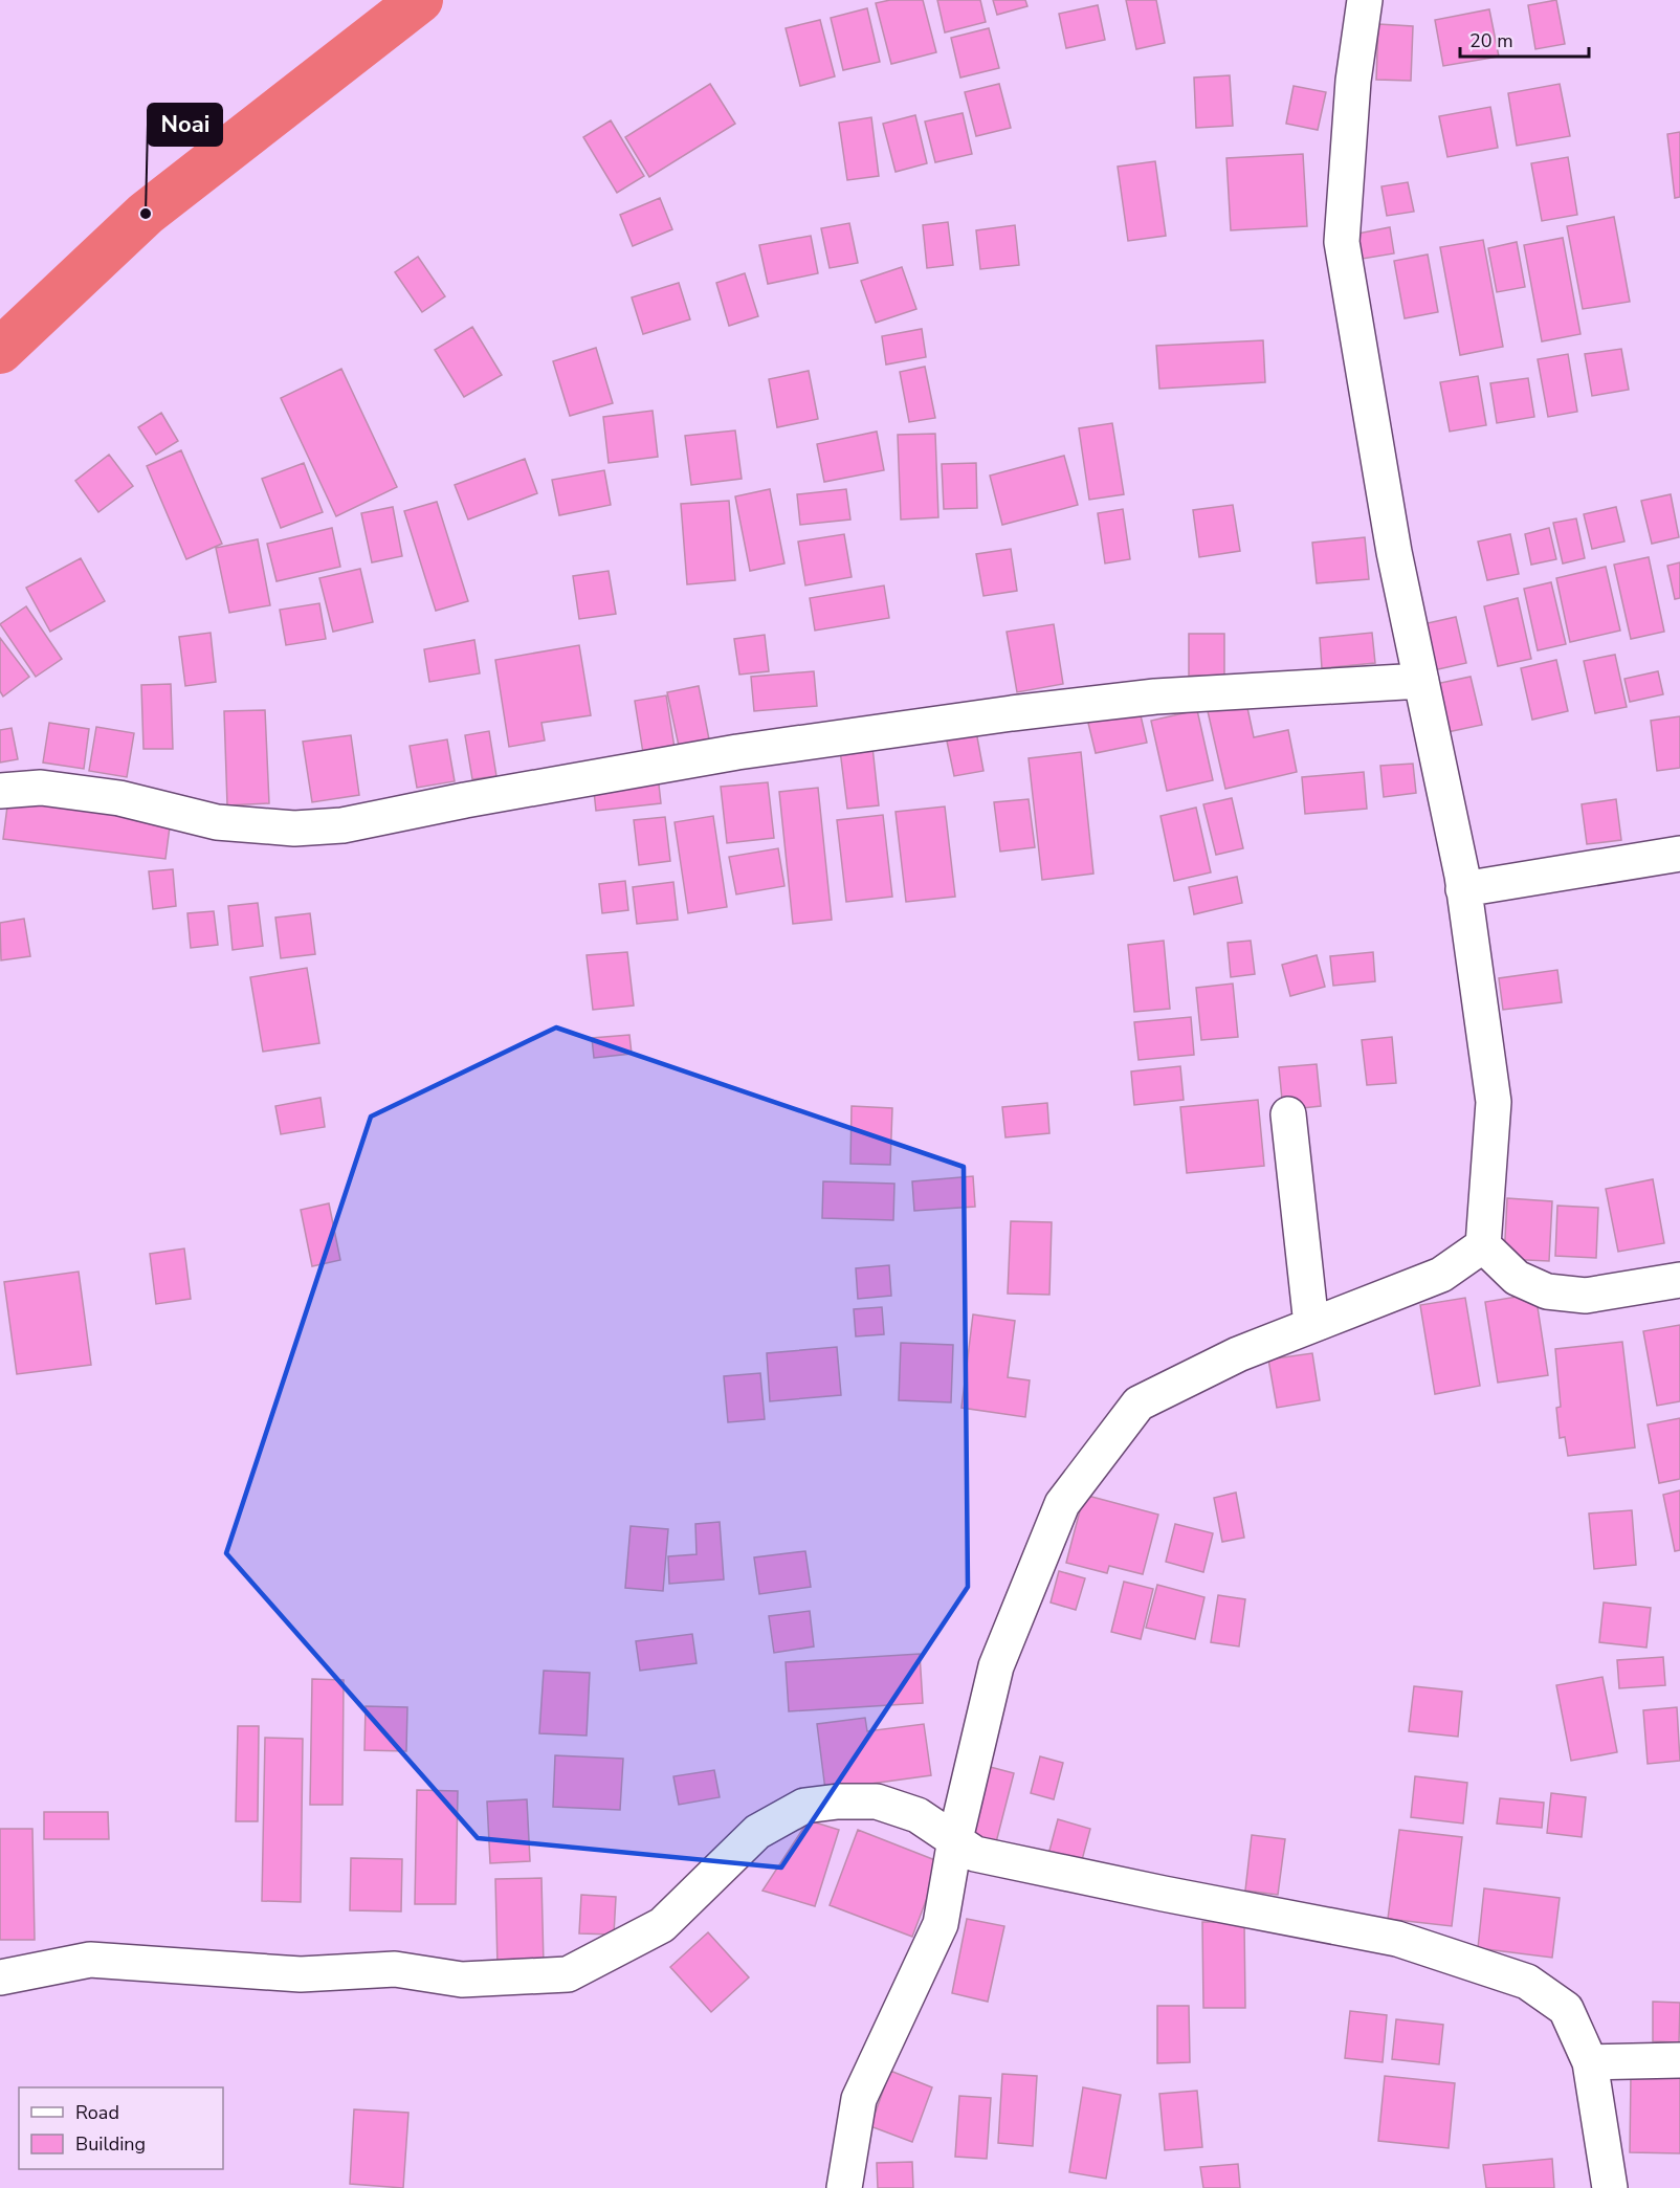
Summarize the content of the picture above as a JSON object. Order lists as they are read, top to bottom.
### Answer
{
  "places": ["Noai"],
  "legend": ["Road", "Building"],
  "scale_bar": "20 m"
}
